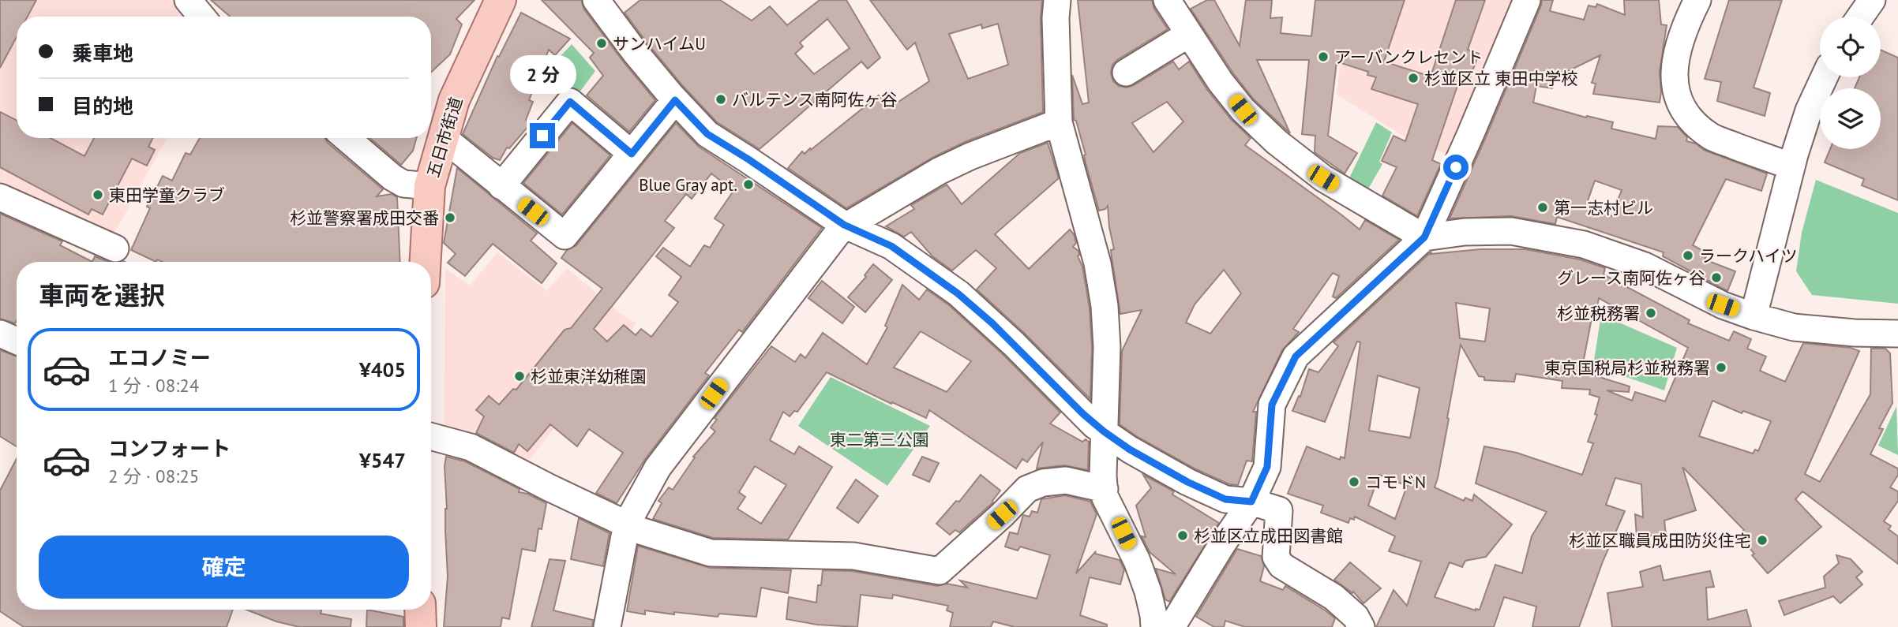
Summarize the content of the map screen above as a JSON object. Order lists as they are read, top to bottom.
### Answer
{
  "streets": {
    "main road": ["五日市街道"]
  },
  "parks": ["東二第三公園"],
  "places": [
    "サンハイムU",
    "アーバンクレセント",
    "杉並区立 東田中学校",
    "バルテンス南阿佐ヶ谷",
    "Blue Gray apt.",
    "東田学童クラブ",
    "第一志村ビル",
    "杉並警察署成田交番",
    "ラークハイツ",
    "グレース南阿佐ヶ谷",
    "杉並税務署",
    "東京国税局杉並税務署",
    "杉並東洋幼稚園",
    "コモドN",
    "杉並区立成田図書館",
    "杉並区職員成田防災住宅"
  ],
  "page": {
    "banner": ["乗車地", "目的地"],
    "bubble": "2 分",
    "heading": "車両を選択",
    "list": [
      {
        "name": "エコノミー",
        "note": "1 分 · 08:24",
        "value": "¥405"
      },
      {
        "name": "コンフォート",
        "note": "2 分 · 08:25",
        "value": "¥547"
      }
    ],
    "buttons": "確定"
  }
}
